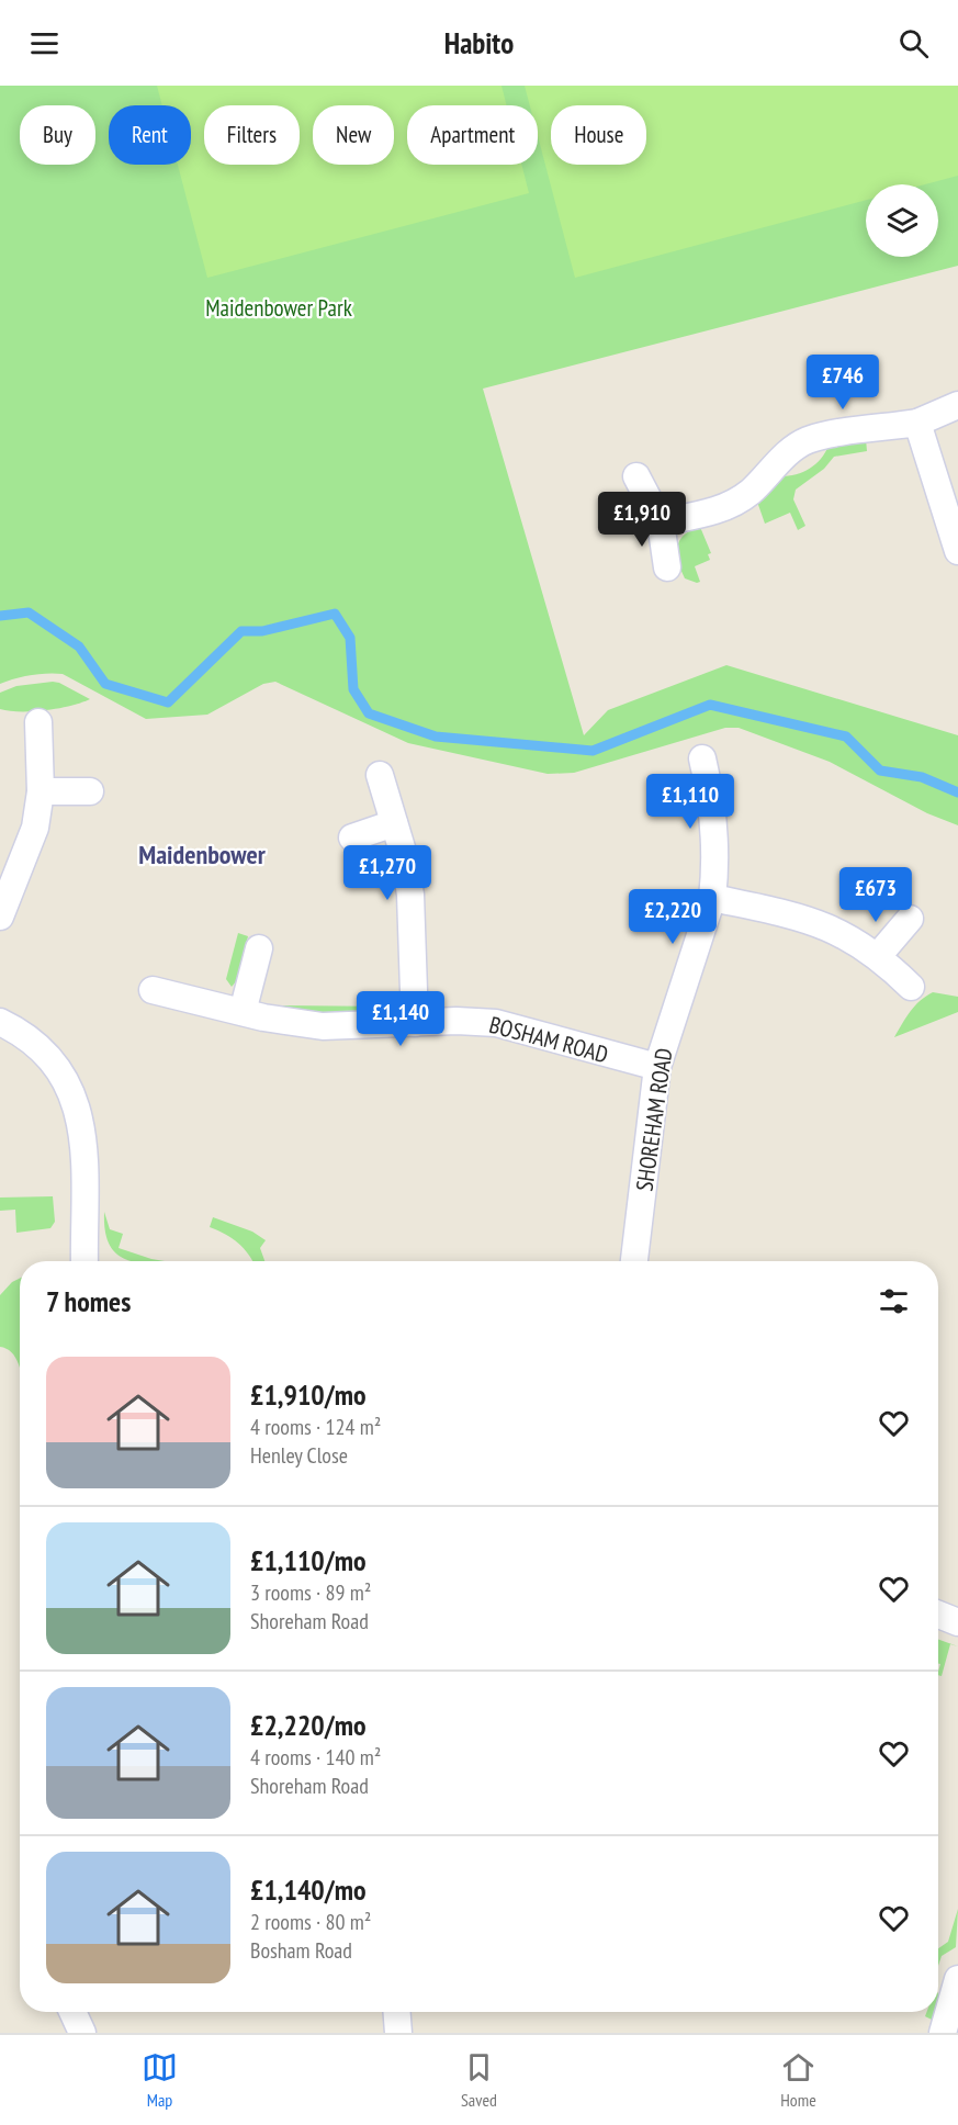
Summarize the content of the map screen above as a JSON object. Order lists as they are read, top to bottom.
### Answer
{
  "streets": {
    "street": ["BOSHAM ROAD", "SHOREHAM ROAD"]
  },
  "crossings": [
    ["BOSHAM ROAD", "SHOREHAM ROAD"]
  ],
  "districts": ["Maidenbower"],
  "parks": ["Maidenbower Park"],
  "page": {
    "header": "Habito",
    "chip": [
      "Buy",
      "Rent",
      "Filters",
      "New",
      "Apartment",
      "House"
    ],
    "price": [
      "£746",
      "£1,910",
      "£1,110",
      "£1,270",
      "£673",
      "£2,220",
      "£1,140"
    ],
    "heading": "7 homes",
    "list": [
      {
        "name": "£1,910/mo",
        "note": "4 rooms · 124 m² · Henley Close"
      },
      {
        "name": "£1,110/mo",
        "note": "3 rooms · 89 m² · Shoreham Road"
      },
      {
        "name": "£2,220/mo",
        "note": "4 rooms · 140 m² · Shoreham Road"
      },
      {
        "name": "£1,140/mo",
        "note": "2 rooms · 80 m² · Bosham Road"
      }
    ],
    "tabs": ["Map", "Saved", "Home"]
  }
}
